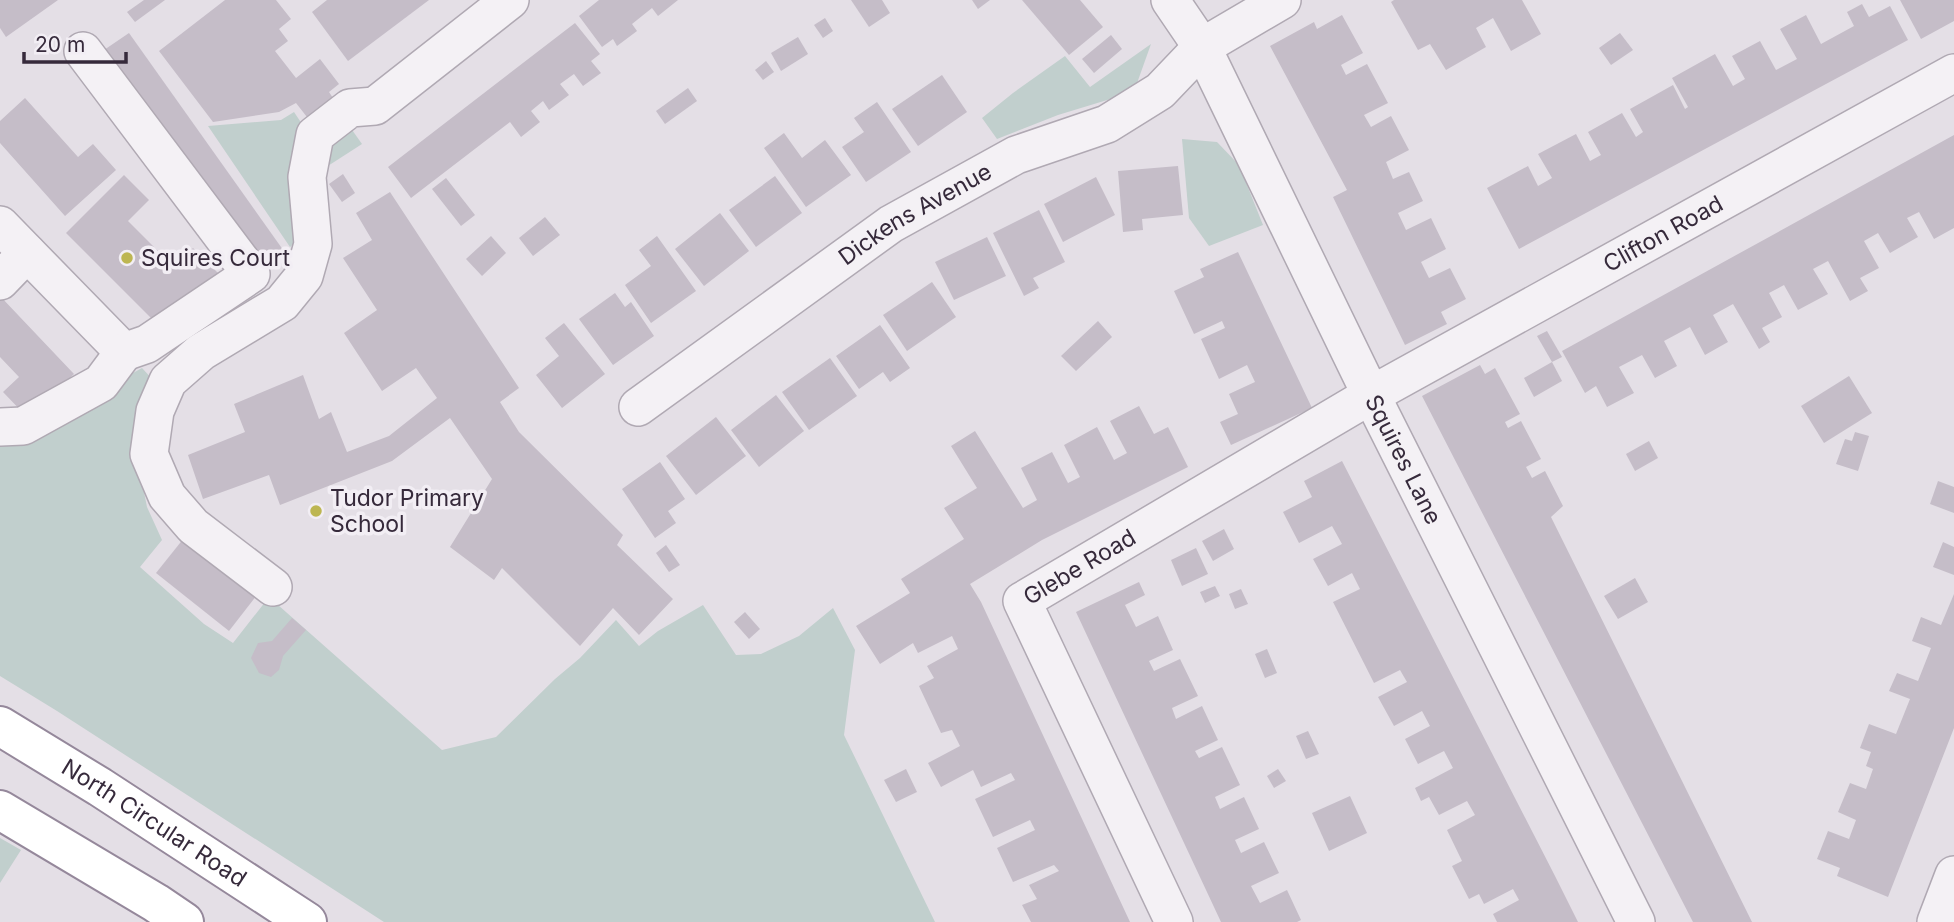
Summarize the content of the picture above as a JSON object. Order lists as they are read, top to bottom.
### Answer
{
  "streets": {
    "highway": ["North Circular Road"],
    "street": [
      "Dickens Avenue",
      "Clifton Road",
      "Squires Lane",
      "Glebe Road"
    ]
  },
  "crossings": [
    ["Dickens Avenue", "Squires Lane"],
    ["Clifton Road", "Squires Lane"],
    ["Clifton Road", "Glebe Road"],
    ["Squires Lane", "Glebe Road"]
  ],
  "places": ["Squires Court", "Tudor Primary School"],
  "scale_bar": "20 m"
}
